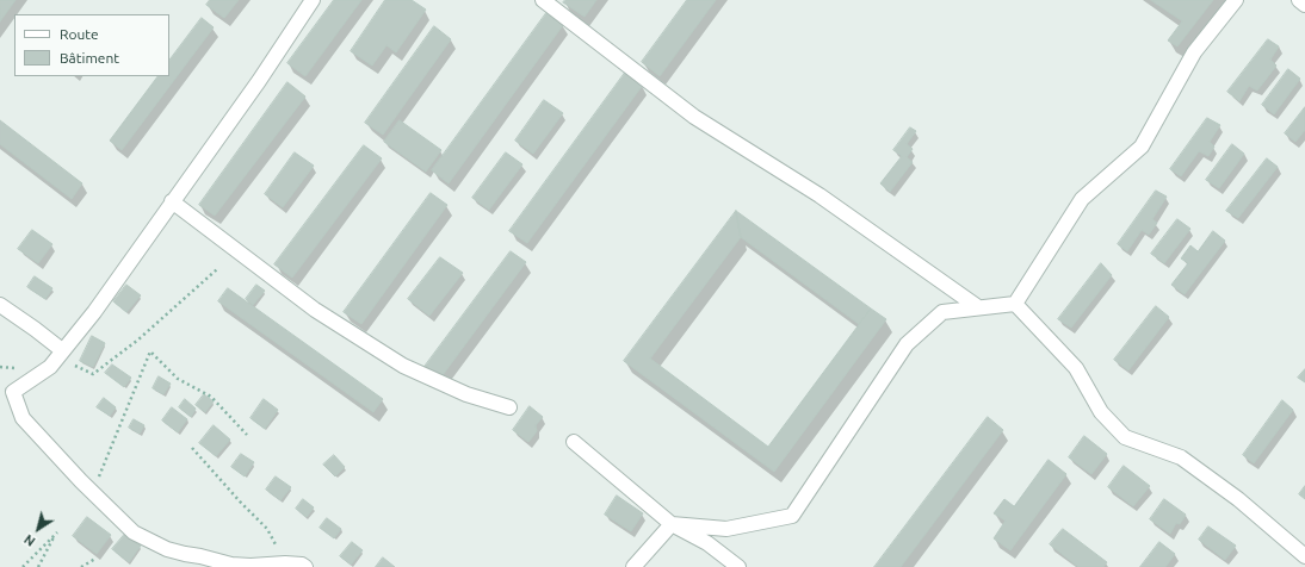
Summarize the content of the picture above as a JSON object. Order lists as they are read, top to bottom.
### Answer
{
  "legend": ["Route", "Bâtiment"],
  "north": "bottom left"
}
